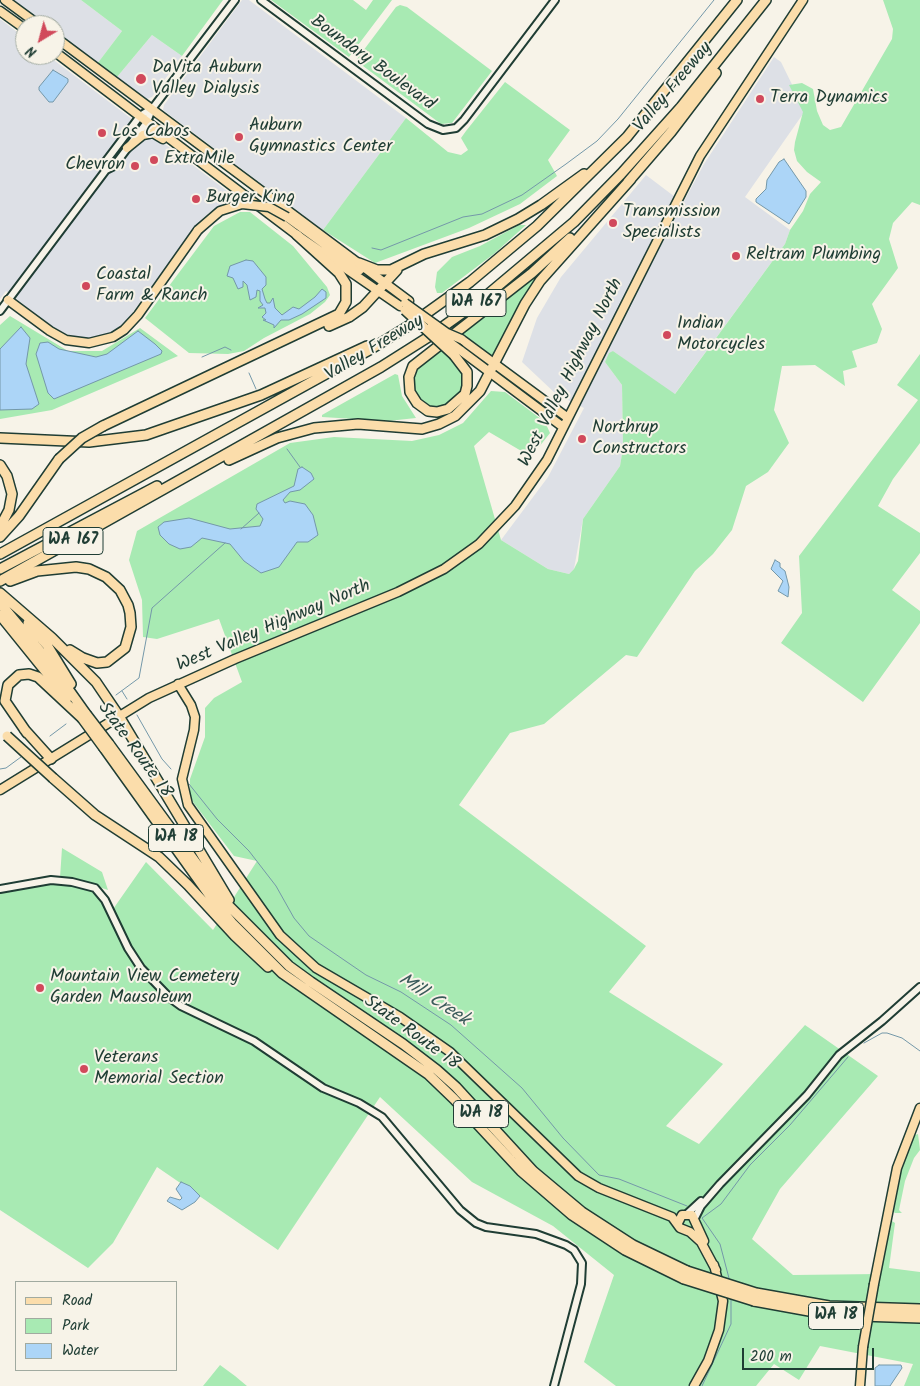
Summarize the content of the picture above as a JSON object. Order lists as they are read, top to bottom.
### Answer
{
  "streets": {
    "highway": [
      "Valley Freeway",
      "WA 167",
      "State Route 18",
      "WA 18"
    ],
    "main road": ["West Valley Highway North"],
    "street": ["Boundary Boulevard"]
  },
  "water": ["Mill Creek"],
  "places": [
    "DaVita Auburn Valley Dialysis",
    "Terra Dynamics",
    "Los Cabos",
    "Auburn Gymnastics Center",
    "ExtraMile",
    "Chevron",
    "Burger King",
    "Transmission Specialists",
    "Reltram Plumbing",
    "Coastal Farm & Ranch",
    "Indian Motorcycles",
    "Northrup Constructors",
    "Mountain View Cemetery Garden Mausoleum",
    "Veterans Memorial Section"
  ],
  "legend": ["Road", "Park", "Water"],
  "scale_bar": "200 m",
  "north": "bottom left"
}
